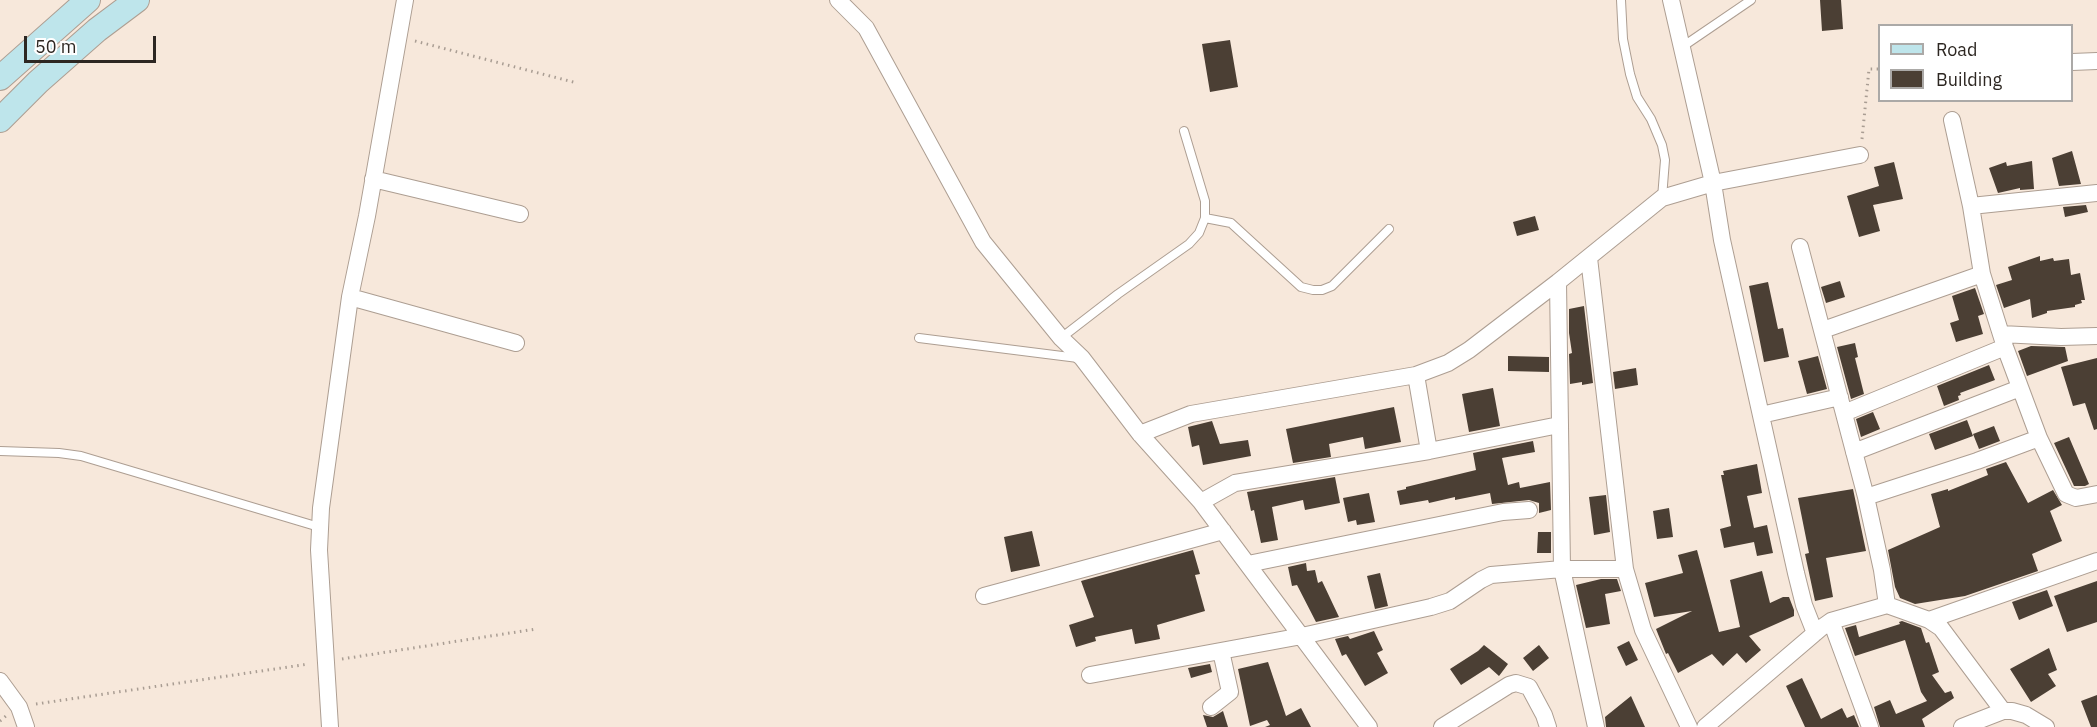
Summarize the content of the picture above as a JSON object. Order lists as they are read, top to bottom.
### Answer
{
  "legend": ["Road", "Building"],
  "scale_bar": "50 m"
}
